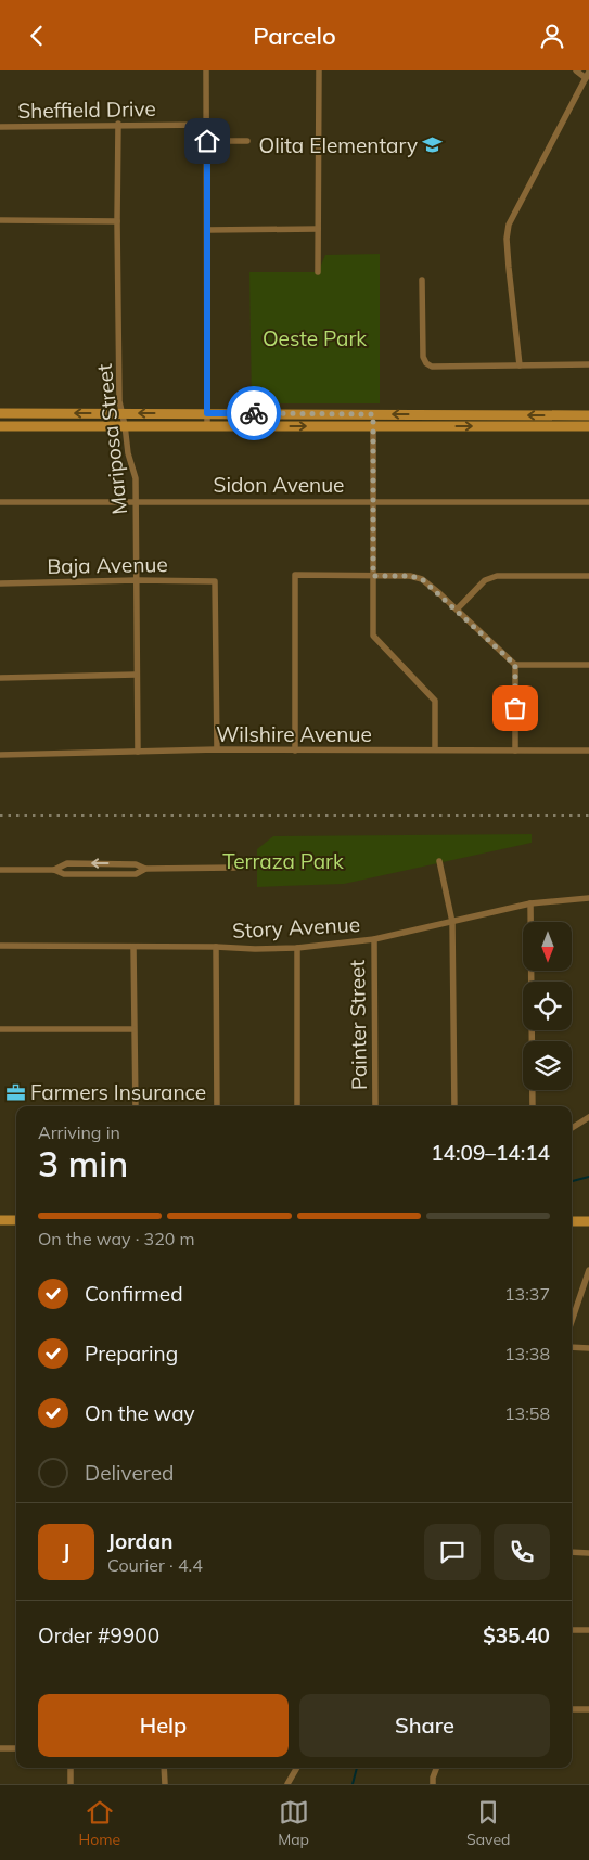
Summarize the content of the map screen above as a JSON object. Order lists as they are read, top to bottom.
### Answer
{
  "streets": {
    "street": [
      "Sheffield Drive",
      "Mariposa Street",
      "Sidon Avenue",
      "Baja Avenue",
      "Wilshire Avenue",
      "Story Avenue",
      "Painter Street"
    ]
  },
  "crossings": [
    ["Sheffield Drive", "Mariposa Street"],
    ["Mariposa Street", "Sidon Avenue"],
    ["Mariposa Street", "Baja Avenue"],
    ["Mariposa Street", "Wilshire Avenue"],
    ["Baja Avenue", "Wilshire Avenue"],
    ["Story Avenue", "Painter Street"]
  ],
  "parks": ["Oeste Park", "Terraza Park"],
  "places": {
    "school or university": ["Olita Elementary"],
    "office": ["Farmers Insurance"]
  },
  "north": "bottom",
  "page": {
    "header": "Parcelo",
    "heading": ["3 min", "Arriving in", "14:09–14:14"],
    "panel": [
      "Jordan",
      "Courier · 4.4",
      "Order #9900",
      "$35.40"
    ],
    "bar": "On the way · 320 m",
    "list": [
      ["Confirmed", "13:37"],
      ["Preparing", "13:38"],
      ["On the way", "13:58"],
      "Delivered"
    ],
    "round": "J",
    "buttons": ["Help", "Share"],
    "tabs": ["Home", "Map", "Saved"]
  }
}
